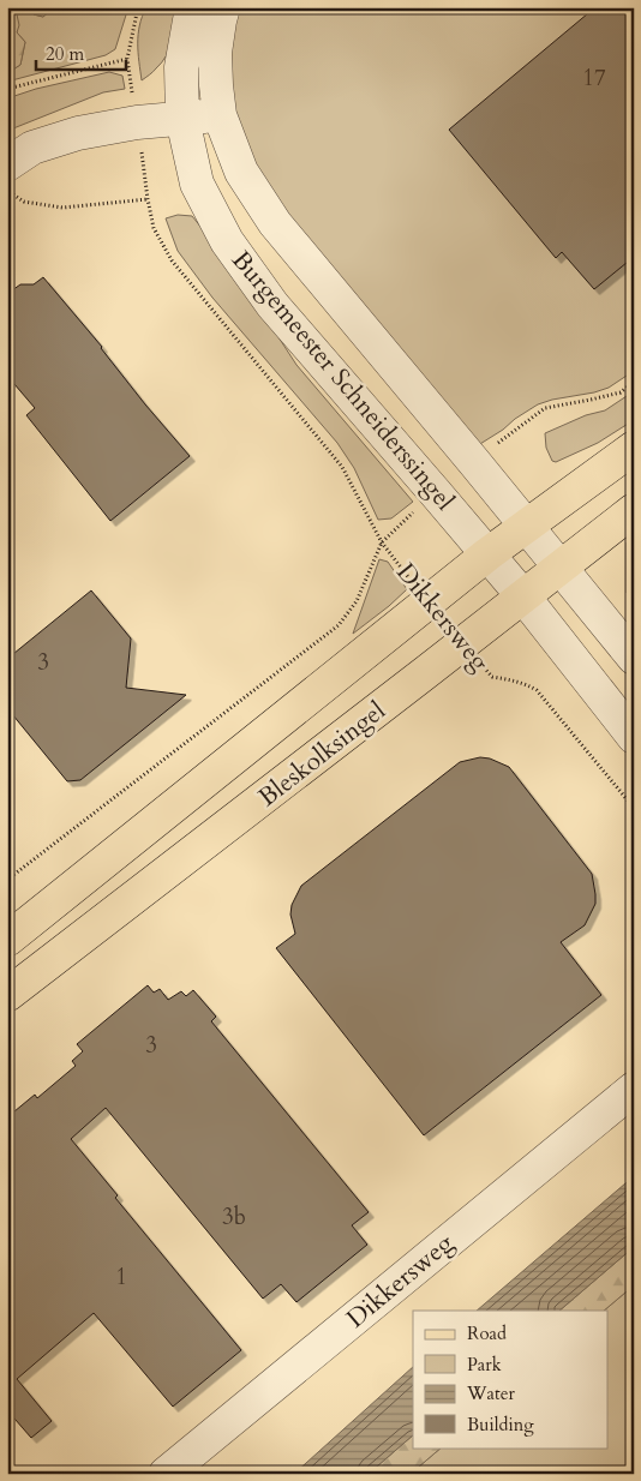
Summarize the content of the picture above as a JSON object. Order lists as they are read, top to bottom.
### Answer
{
  "streets": {
    "main road": ["Bleskolksingel"],
    "street": ["Burgemeester Schneiderssingel", "Dikkersweg"]
  },
  "crossings": [
    ["Burgemeester Schneiderssingel", "Bleskolksingel"],
    ["Dikkersweg", "Bleskolksingel"]
  ],
  "house_numbers": [
    "17",
    "3",
    "3",
    "3b",
    "1"
  ],
  "legend": [
    "Road",
    "Park",
    "Water",
    "Building"
  ],
  "scale_bar": "20 m"
}
